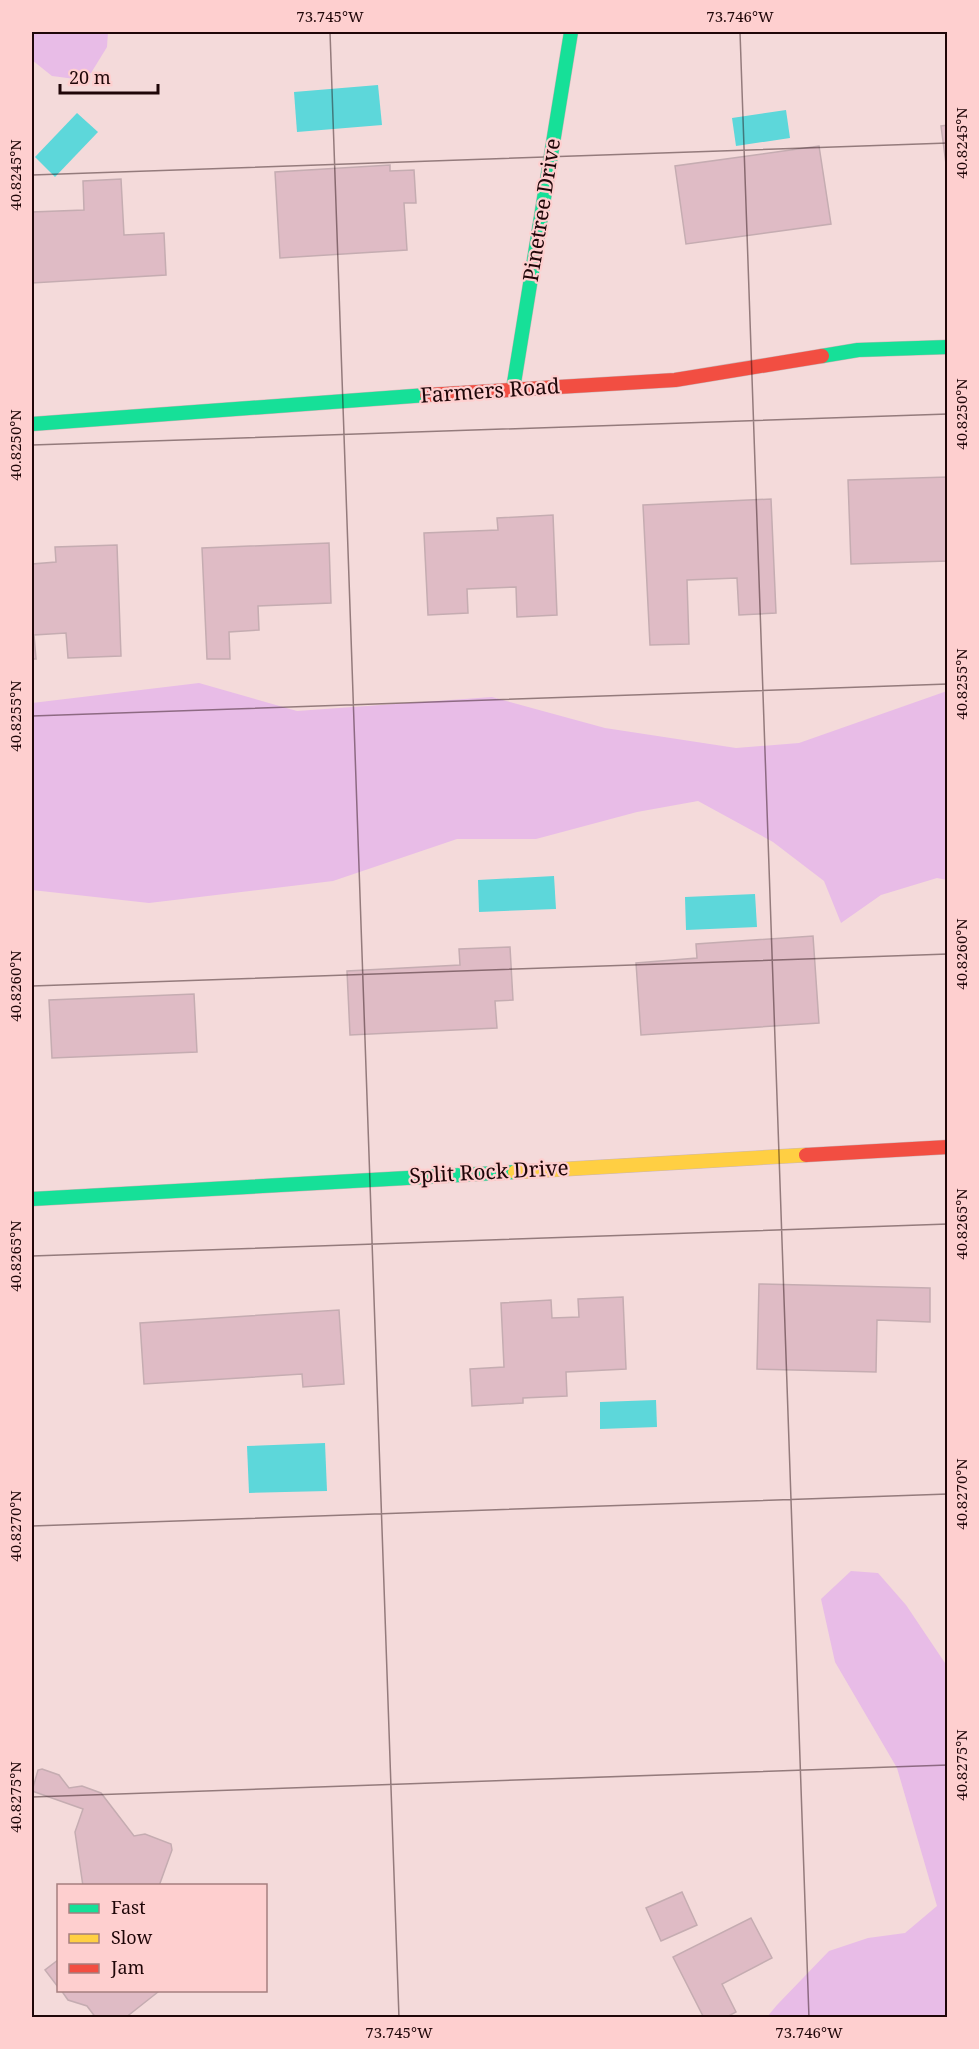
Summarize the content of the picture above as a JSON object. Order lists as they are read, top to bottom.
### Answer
{
  "streets": {
    "street": ["Pinetree Drive", "Farmers Road", "Split Rock Drive"]
  },
  "crossings": [
    ["Pinetree Drive", "Farmers Road"]
  ],
  "legend": ["Fast", "Slow", "Jam"],
  "scale_bar": "20 m",
  "coordinates": [
    "73.745°W",
    "73.746°W",
    "40.8245°N",
    "40.8250°N",
    "40.8255°N",
    "40.8260°N",
    "40.8265°N",
    "40.8270°N",
    "40.8275°N"
  ]
}
